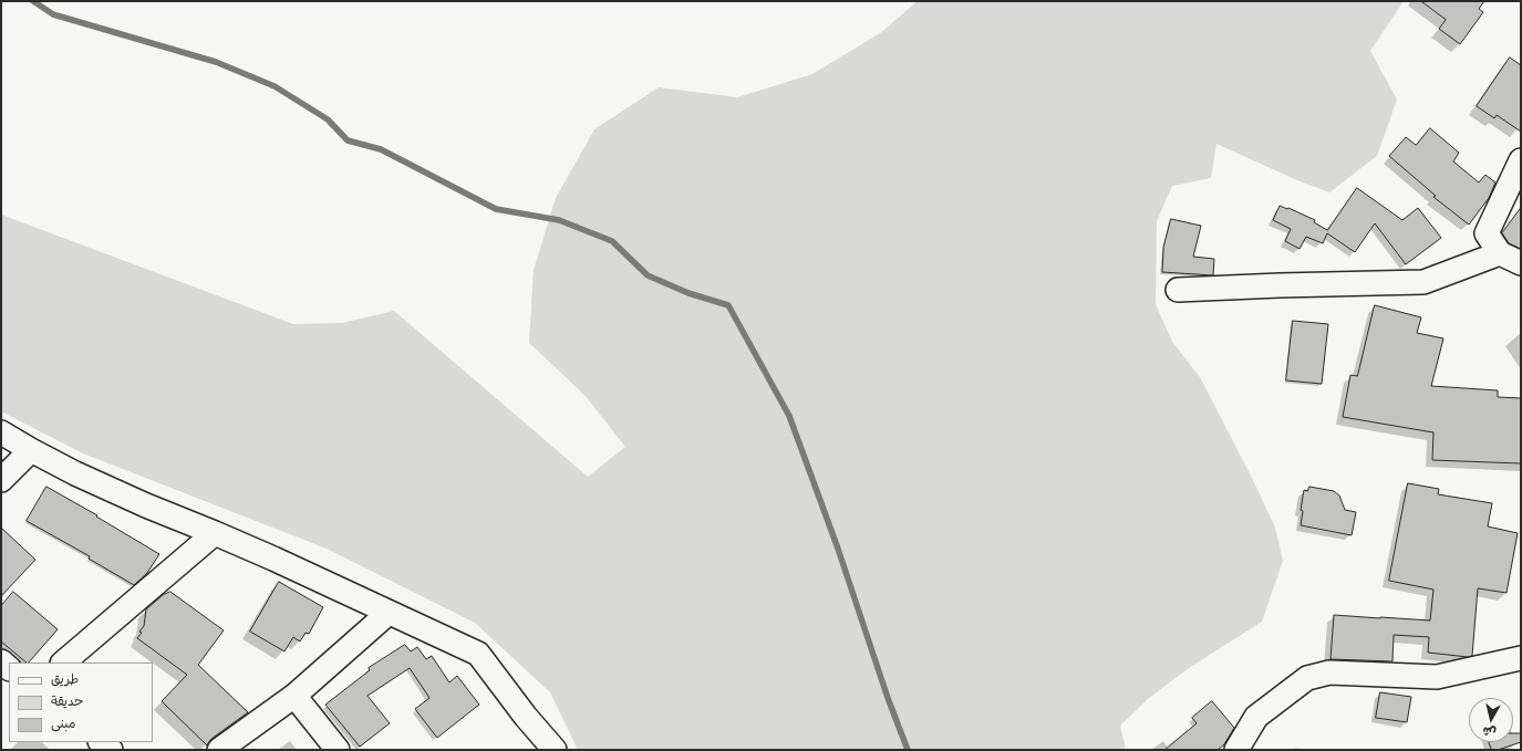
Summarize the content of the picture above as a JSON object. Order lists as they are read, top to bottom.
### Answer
{
  "legend": ["طريق", "حديقة", "مبنى"],
  "north": "bottom"
}
